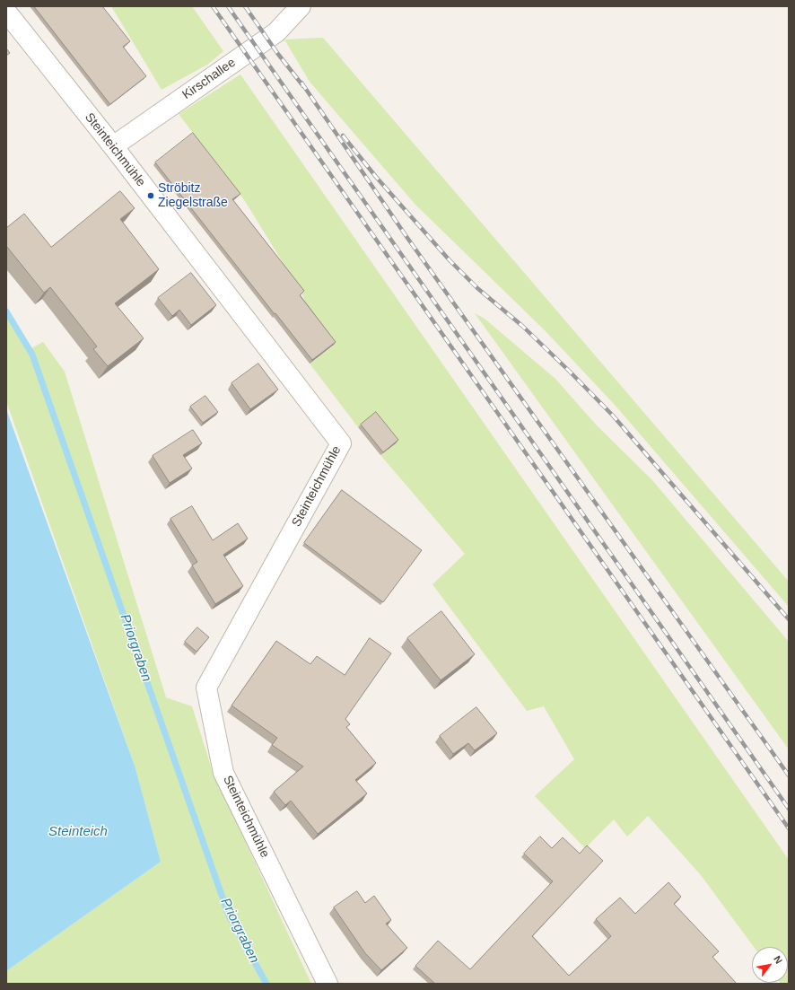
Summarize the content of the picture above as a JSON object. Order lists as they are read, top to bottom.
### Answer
{
  "streets": {
    "street": ["Kirschallee", "Steinteichmühle"]
  },
  "crossings": [
    ["Kirschallee", "Steinteichmühle"]
  ],
  "water": ["Priorgraben", "Steinteich"],
  "places": ["Ströbitz Ziegelstraße"],
  "north": "top right"
}
